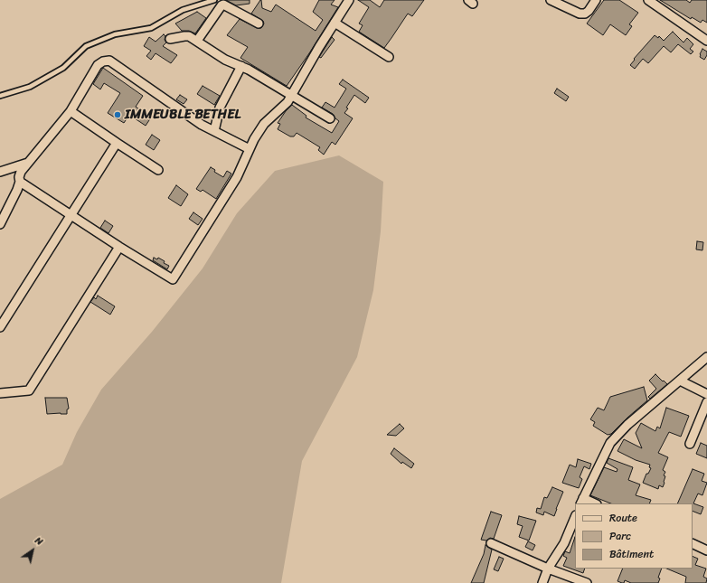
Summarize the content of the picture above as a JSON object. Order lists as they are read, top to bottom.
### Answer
{
  "places": ["IMMEUBLE BETHEL"],
  "legend": ["Route", "Parc", "Bâtiment"],
  "north": "top right"
}
